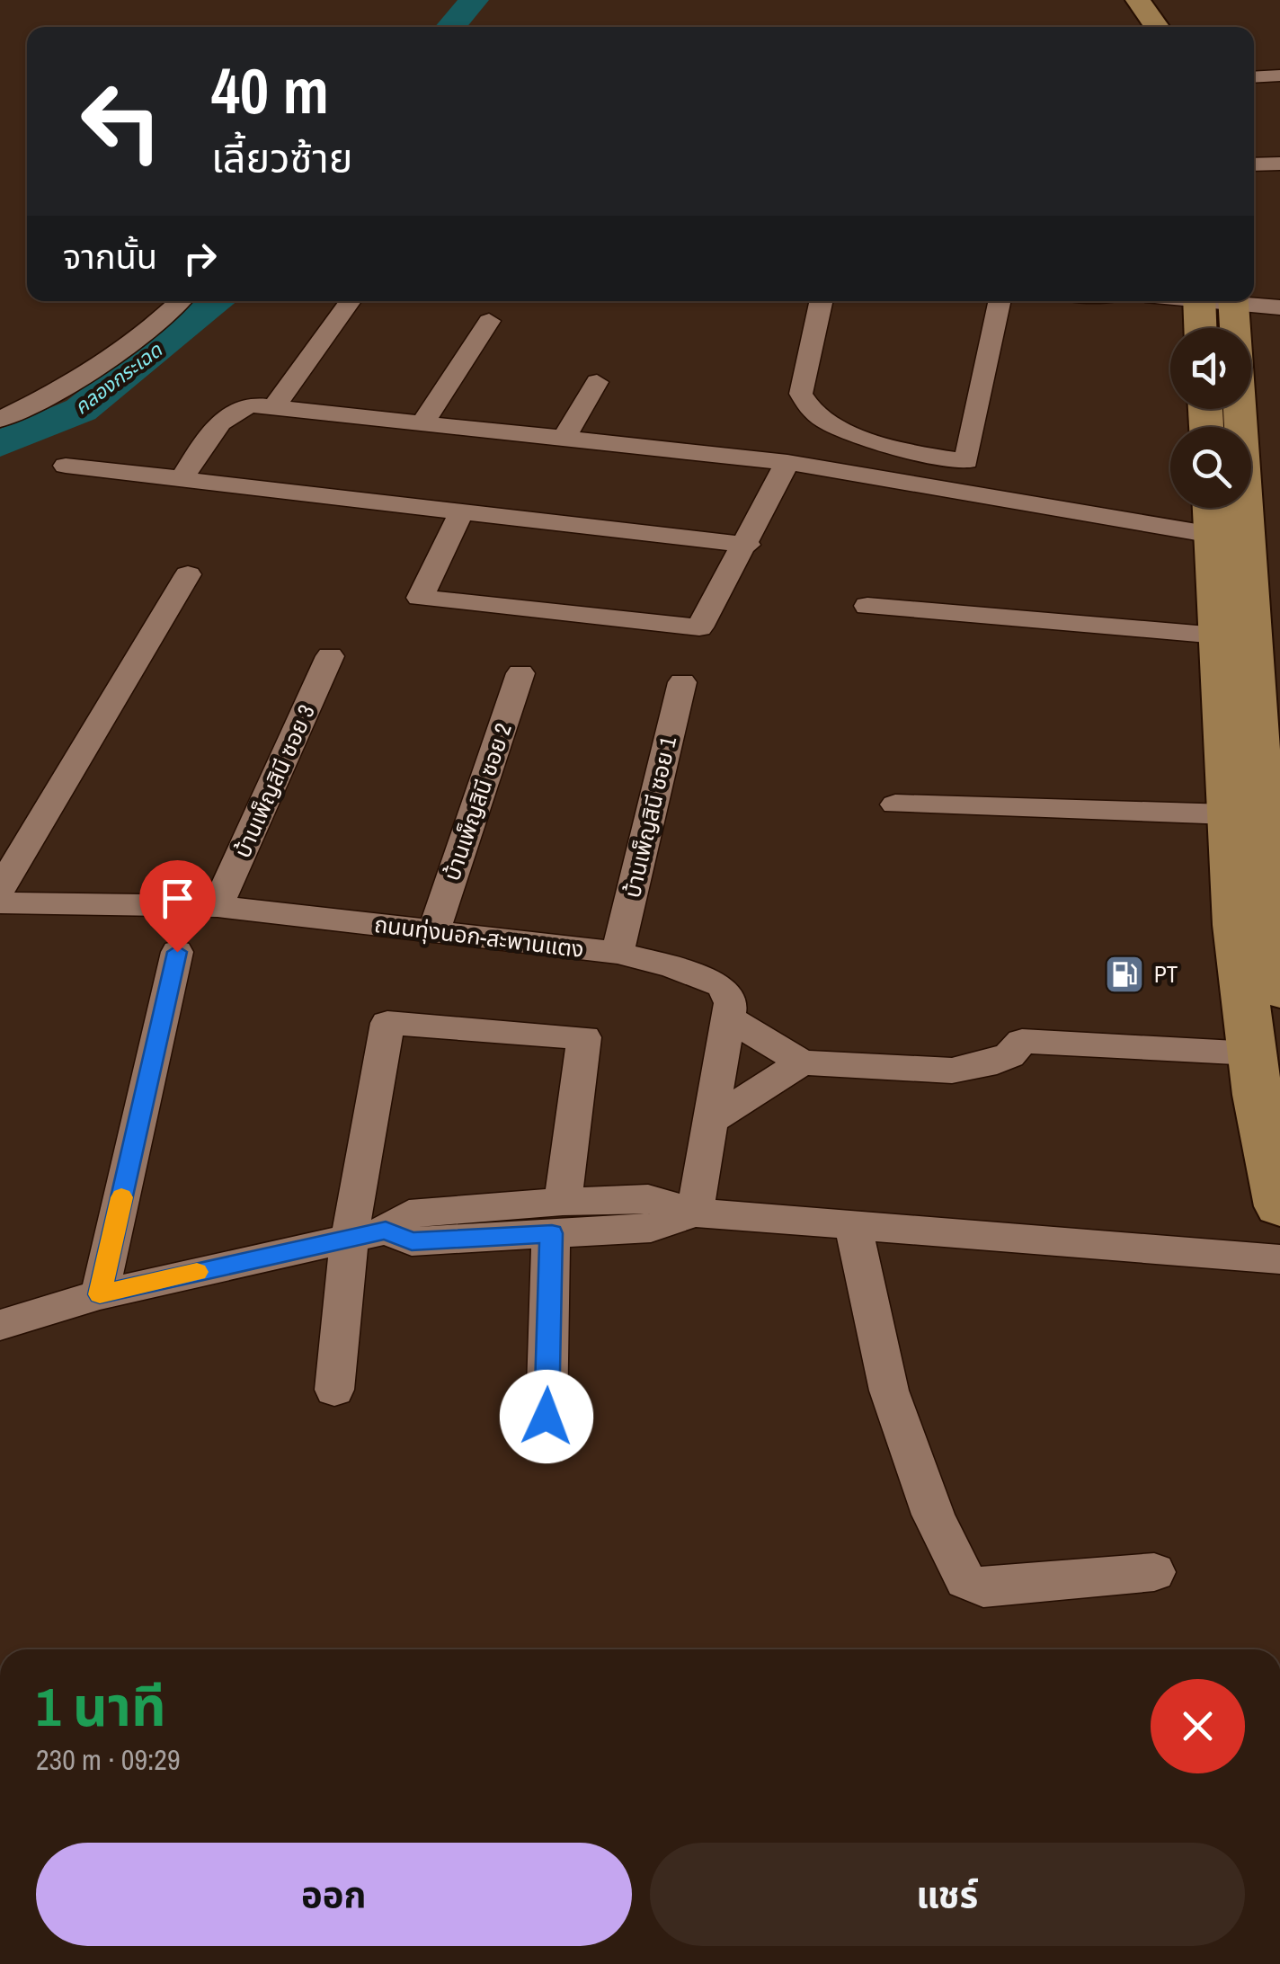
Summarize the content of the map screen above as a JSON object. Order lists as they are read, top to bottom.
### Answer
{
  "streets": {
    "street": [
      "บ้านเพ็ญสินี ซอย 3",
      "บ้านเพ็ญสินี ซอย 2",
      "บ้านเพ็ญสินี ซอย 1",
      "ถนนทุ่งนอก-สะพานแตง"
    ]
  },
  "crossings": [
    ["บ้านเพ็ญสินี ซอย 3", "ถนนทุ่งนอก-สะพานแตง"],
    ["บ้านเพ็ญสินี ซอย 2", "ถนนทุ่งนอก-สะพานแตง"],
    ["บ้านเพ็ญสินี ซอย 1", "ถนนทุ่งนอก-สะพานแตง"]
  ],
  "water": ["คลองกระเฉด"],
  "places": {
    "fuel station": ["PT"]
  },
  "page": {
    "turn": ["40 m", "เลี้ยวซ้าย"],
    "then": "จากนั้น",
    "heading": ["1 นาที", "230 m · 09:29"],
    "buttons": ["ออก", "แชร์"]
  }
}
